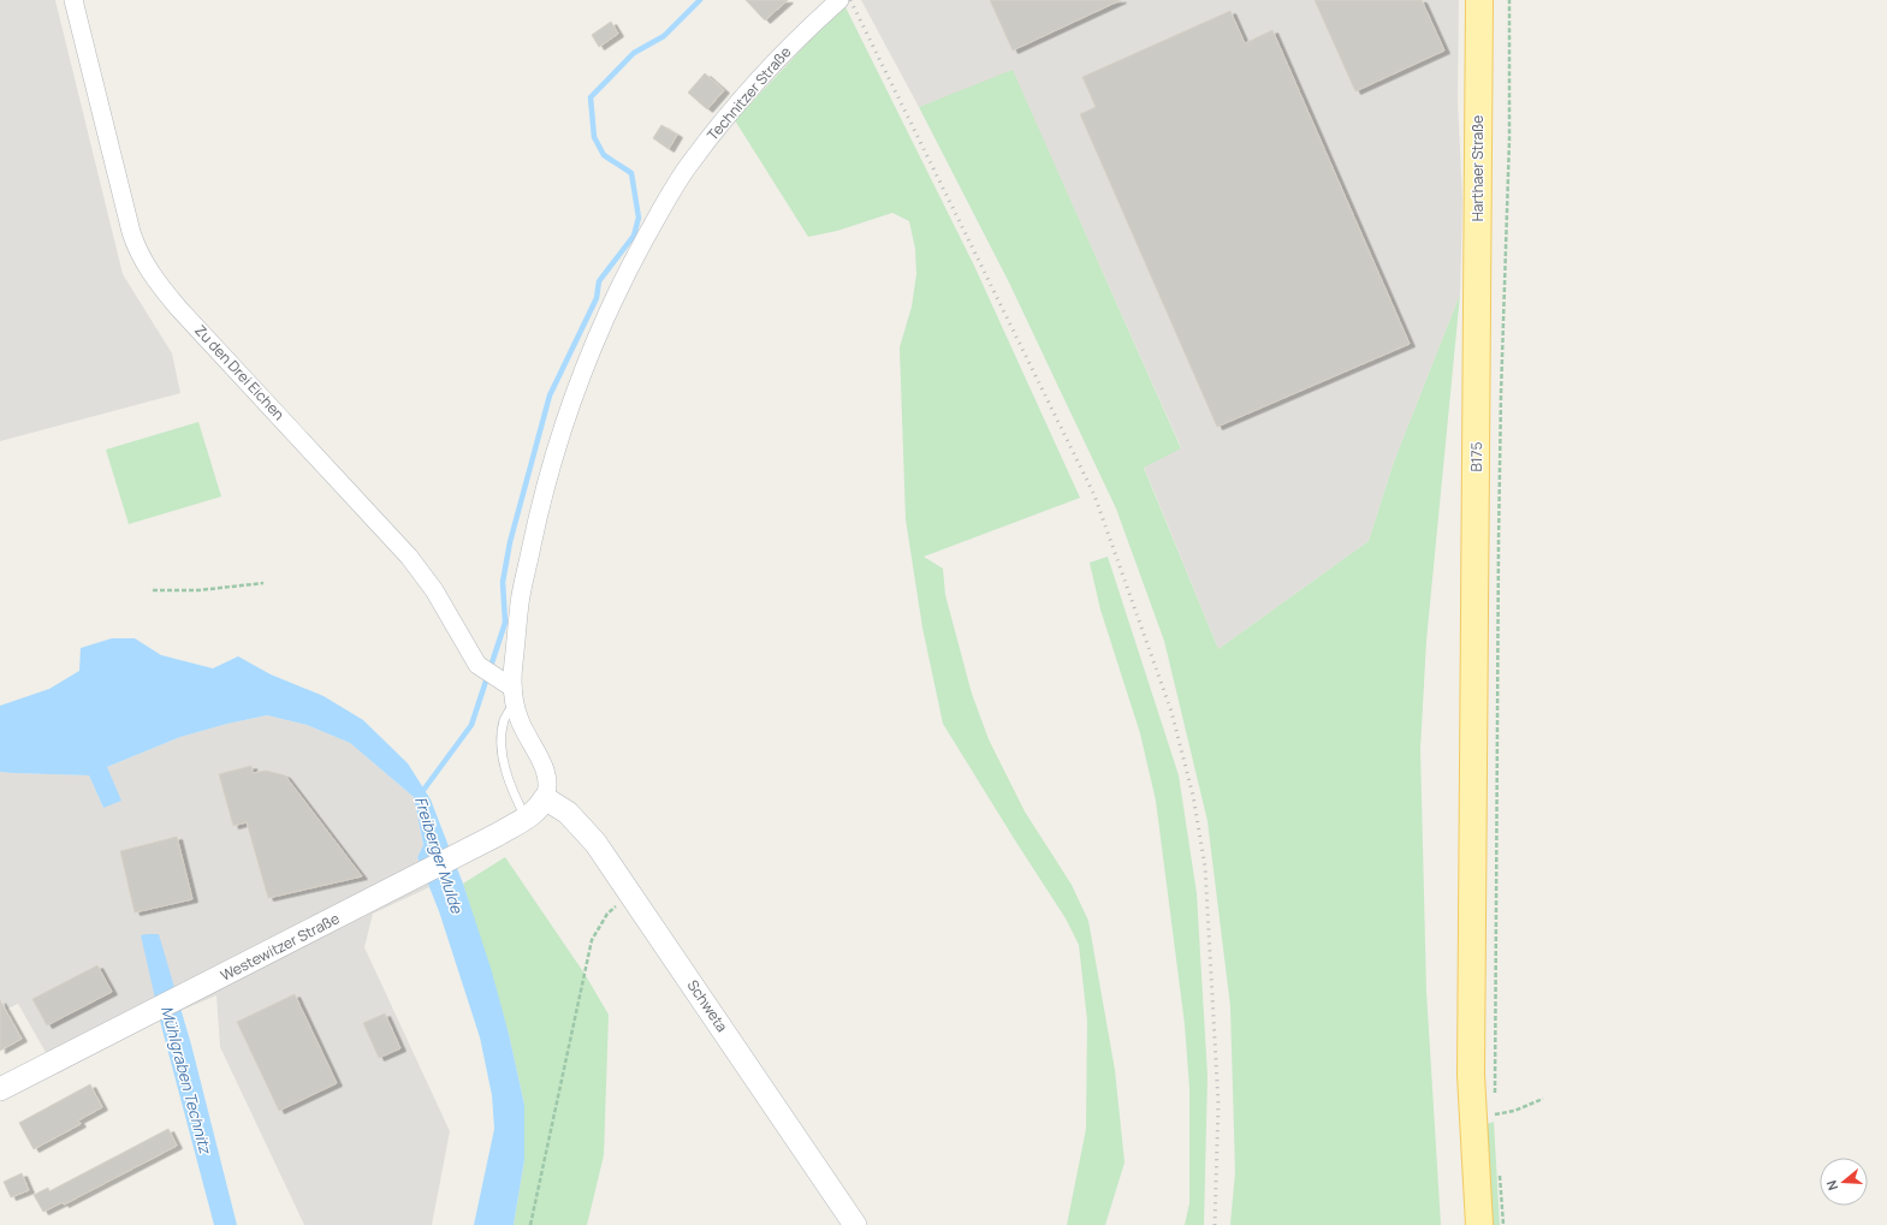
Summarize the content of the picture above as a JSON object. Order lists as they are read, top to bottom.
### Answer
{
  "streets": {
    "main road": ["Harthaer Straße", "B175"],
    "street": [
      "Technitzer Straße",
      "Zu den Drei Eichen",
      "Westewitzer Straße",
      "Schweta"
    ]
  },
  "crossings": [
    ["Technitzer Straße", "Zu den Drei Eichen"],
    ["Harthaer Straße", "B175"],
    ["Westewitzer Straße", "Schweta"]
  ],
  "water": ["Freiberger Mulde", "Mühlgraben Technitz"],
  "north": "left"
}
